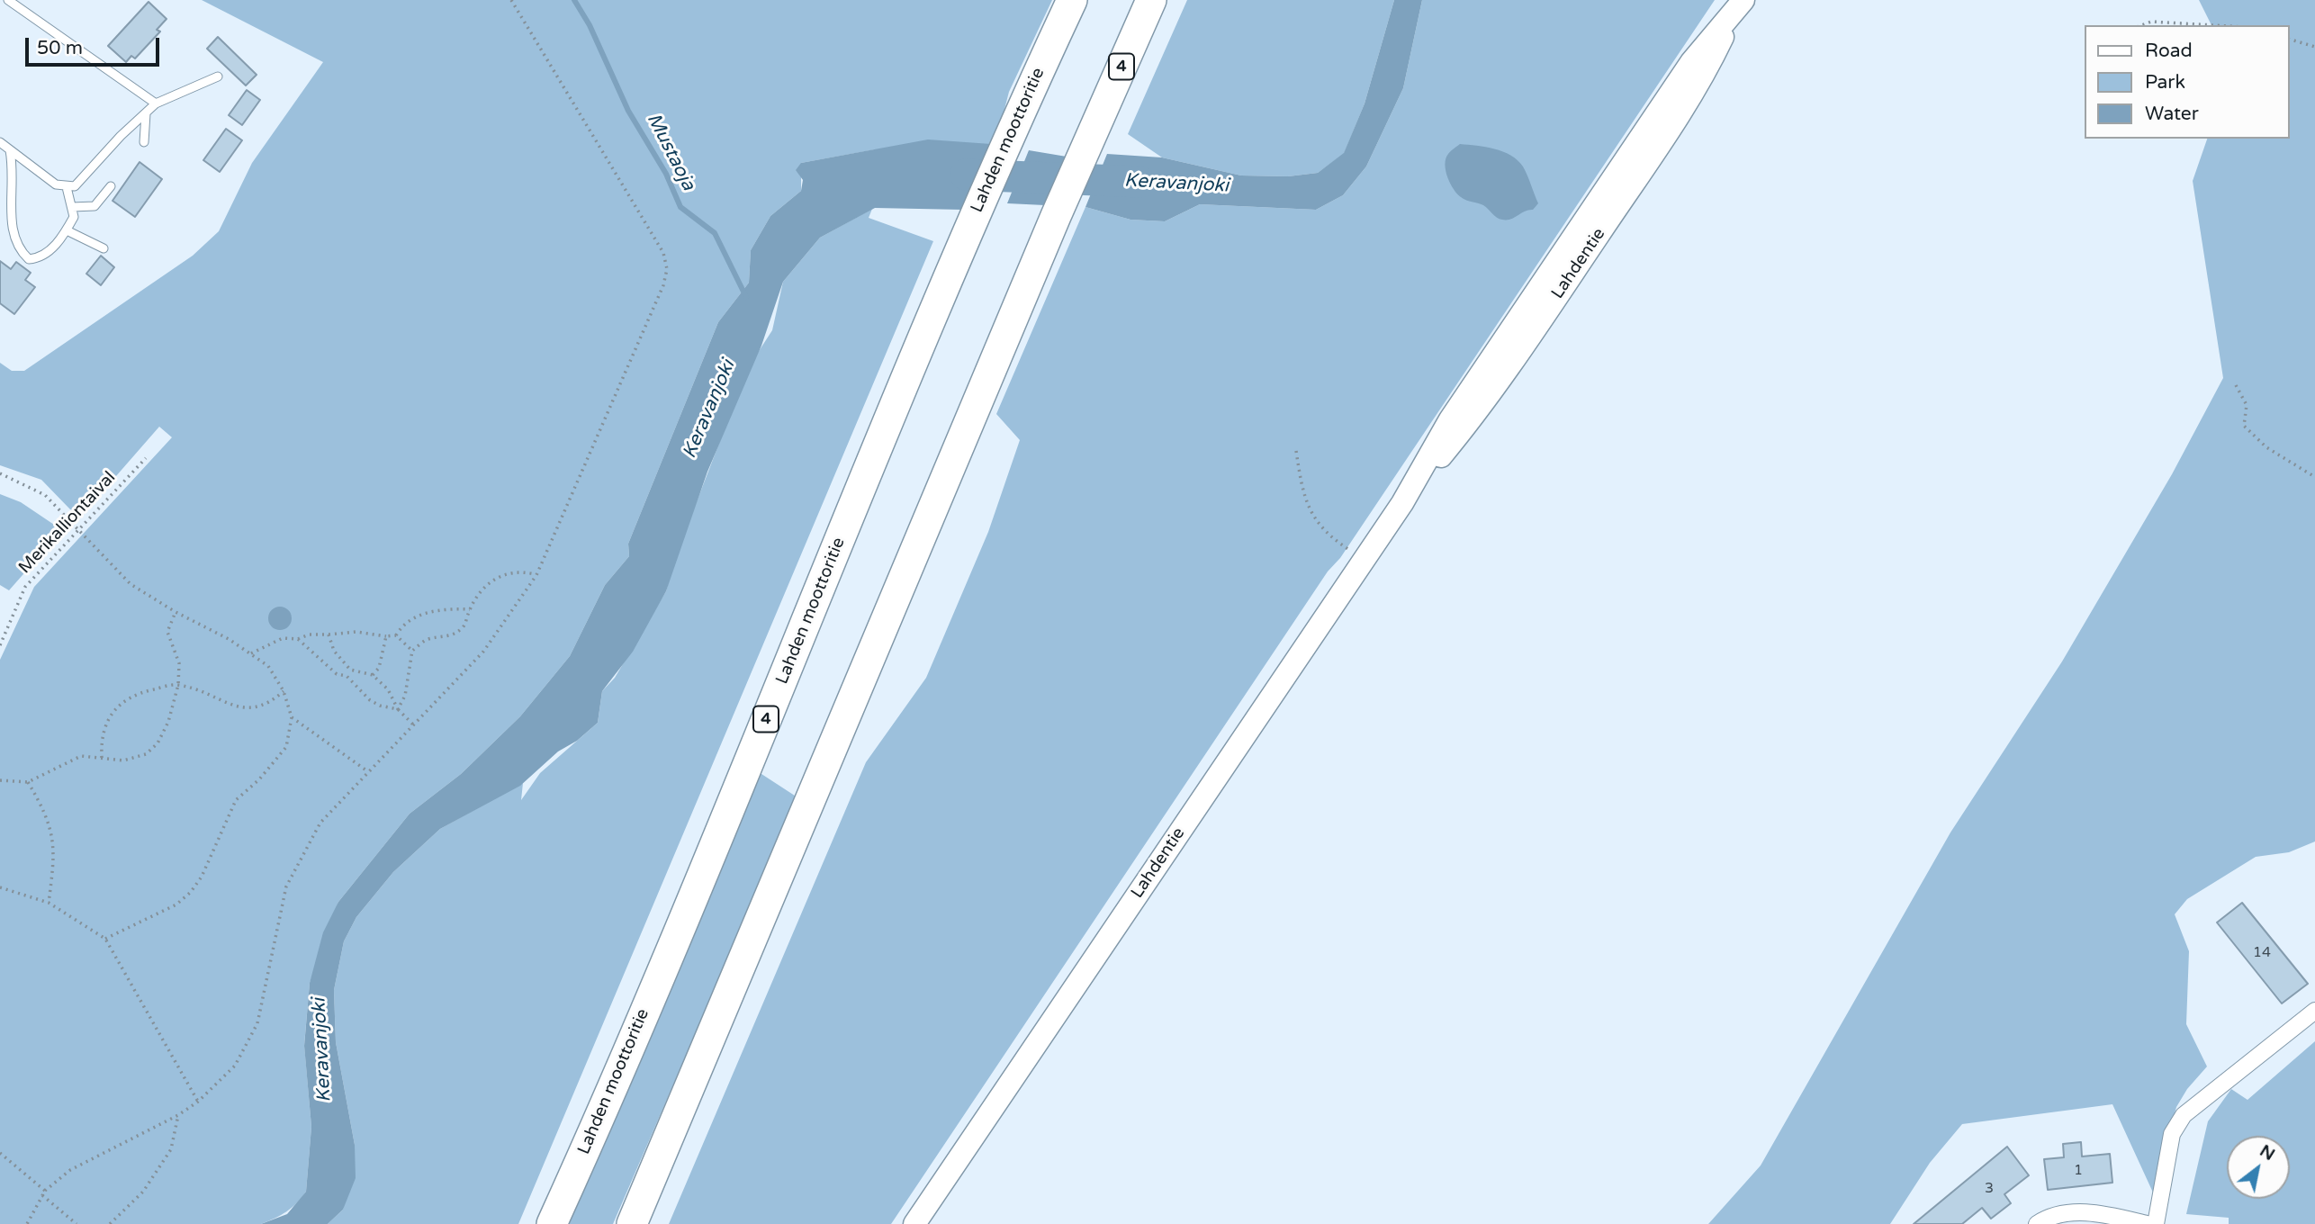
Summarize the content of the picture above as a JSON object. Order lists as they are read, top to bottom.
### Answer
{
  "streets": {
    "highway": ["4", "Lahden moottoritie"],
    "main road": ["Lahdentie"],
    "path": ["Merikalliontaival"]
  },
  "water": ["Mustaoja", "Keravanjoki"],
  "house_numbers": ["14", "1", "3"],
  "legend": ["Road", "Park", "Water"],
  "scale_bar": "50 m",
  "north": "top right"
}
